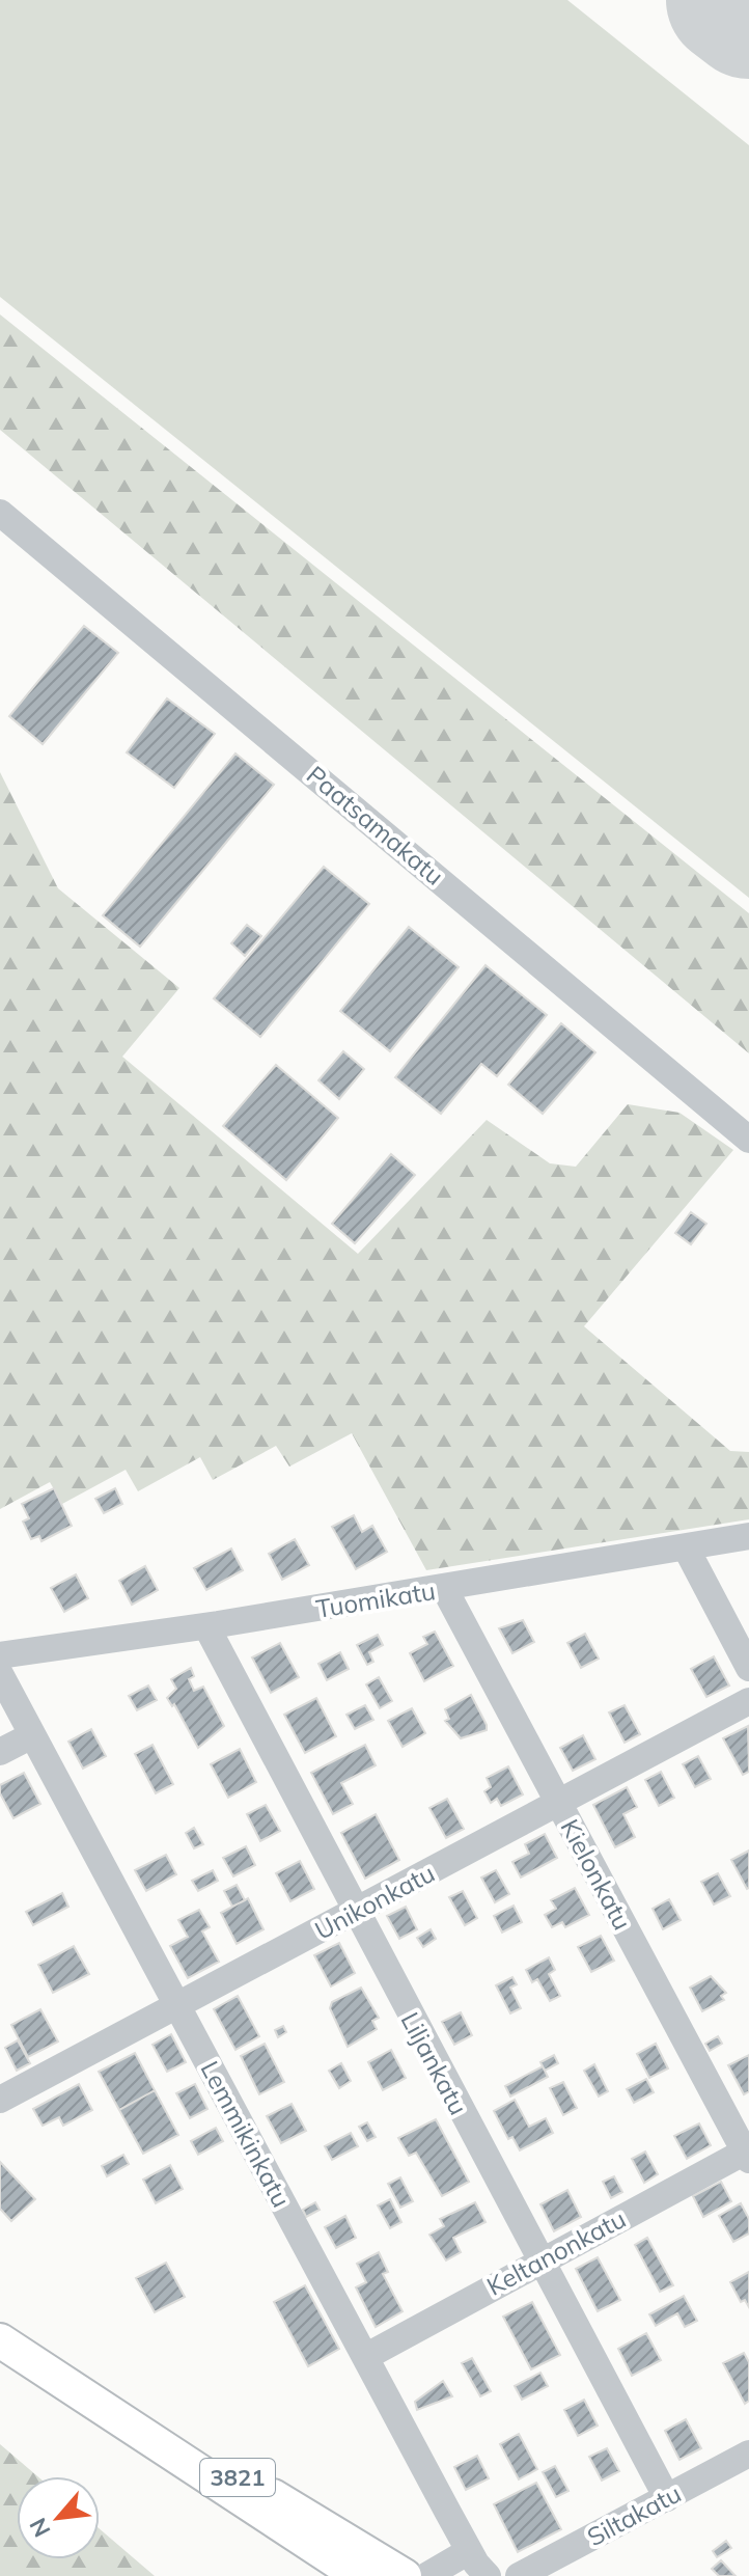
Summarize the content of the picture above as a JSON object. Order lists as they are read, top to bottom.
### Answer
{
  "streets": {
    "main road": ["3821"],
    "street": [
      "Paatsamakatu",
      "Tuomikatu",
      "Kielonkatu",
      "Unikonkatu",
      "Liljankatu",
      "Lemmikinkatu",
      "Keltanonkatu",
      "Siltakatu"
    ]
  },
  "crossings": [
    ["Tuomikatu", "Kielonkatu"],
    ["Tuomikatu", "Liljankatu"],
    ["Kielonkatu", "Unikonkatu"],
    ["Kielonkatu", "Keltanonkatu"],
    ["Unikonkatu", "Liljankatu"],
    ["Unikonkatu", "Lemmikinkatu"],
    ["Liljankatu", "Keltanonkatu"],
    ["Liljankatu", "Siltakatu"],
    ["Lemmikinkatu", "Keltanonkatu"]
  ],
  "north": "bottom left"
}
